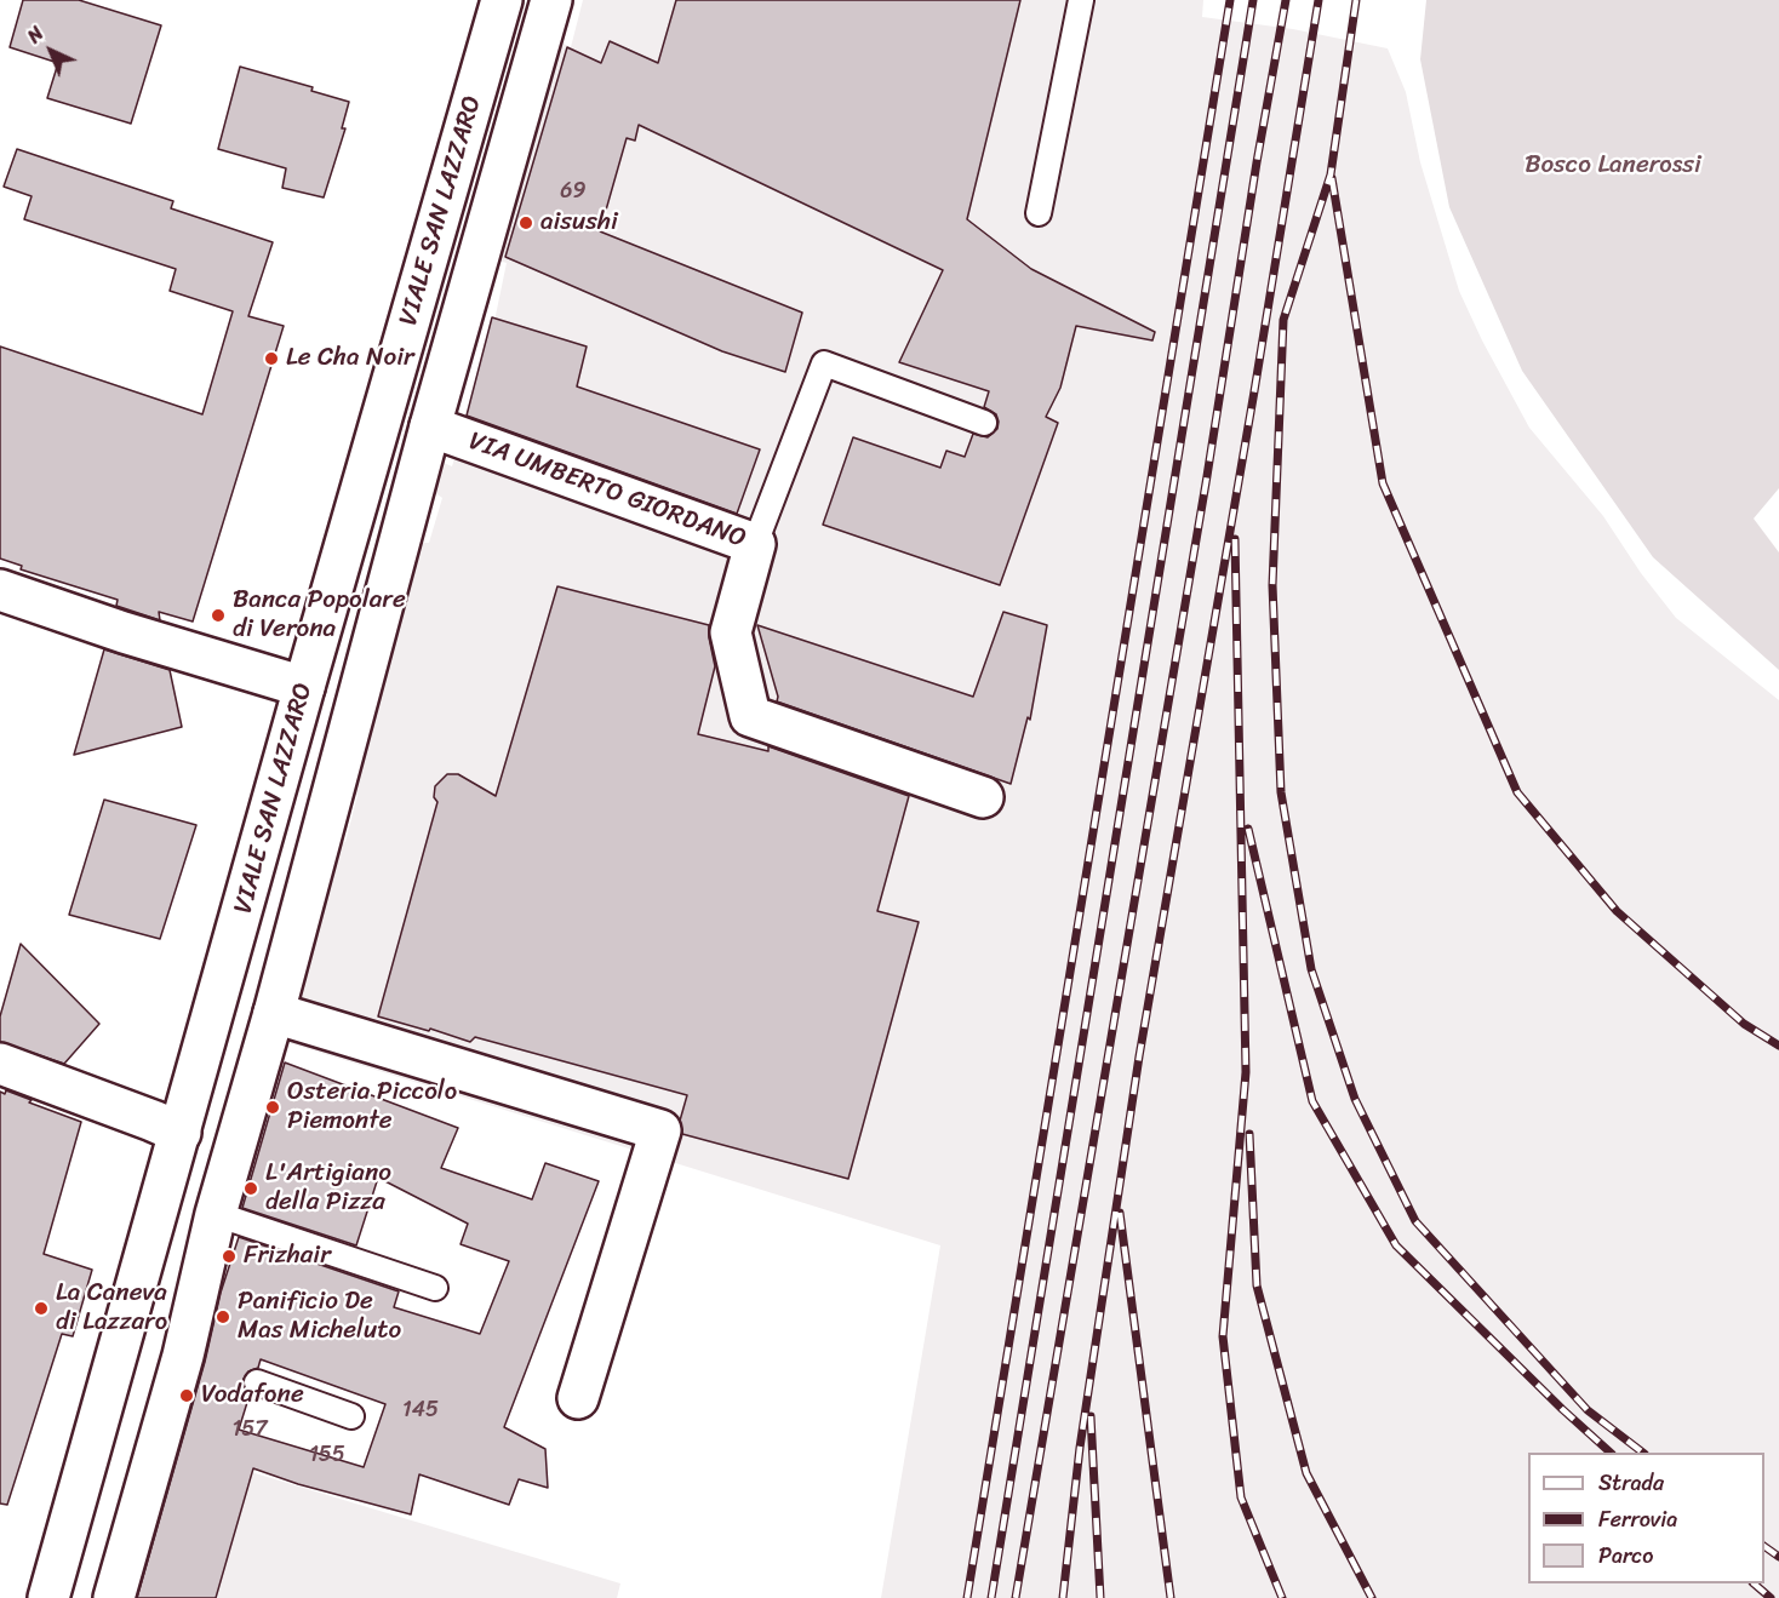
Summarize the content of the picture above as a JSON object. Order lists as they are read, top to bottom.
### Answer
{
  "streets": {
    "main road": ["VIALE SAN LAZZARO", "VIA UMBERTO GIORDANO"]
  },
  "crossings": [
    ["VIALE SAN LAZZARO", "VIA UMBERTO GIORDANO"]
  ],
  "parks": ["Bosco Lanerossi"],
  "places": [
    "aisushi",
    "Le Cha Noir",
    "Banca Popolare di Verona",
    "Osteria Piccolo Piemonte",
    "L'Artigiano della Pizza",
    "Frizhair",
    "La Caneva di Lazzaro",
    "Panificio De Mas Micheluto",
    "Vodafone"
  ],
  "house_numbers": [
    "69",
    "145",
    "157",
    "155"
  ],
  "legend": ["Strada", "Ferrovia", "Parco"],
  "north": "top left"
}
